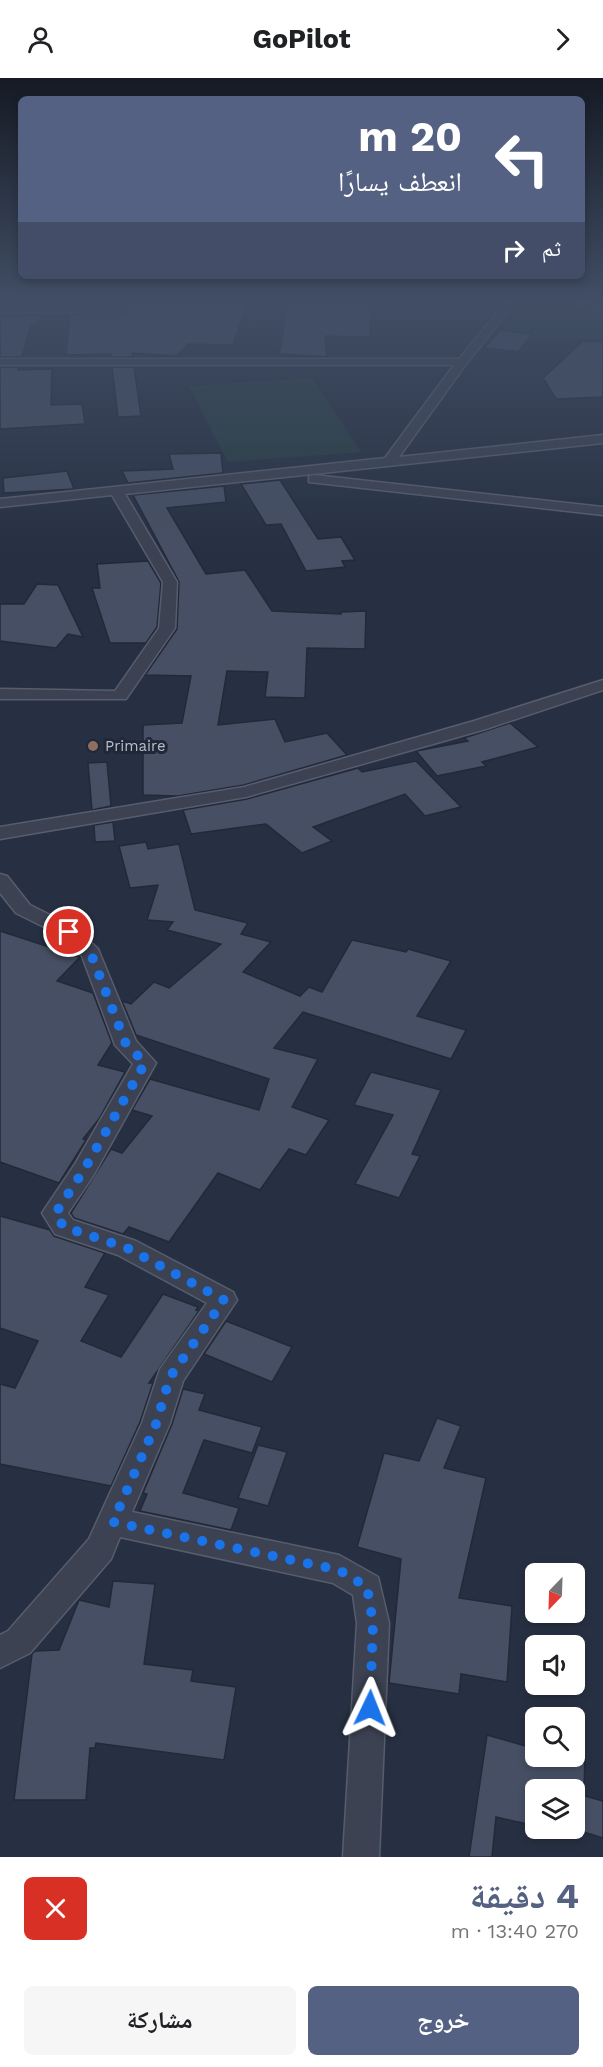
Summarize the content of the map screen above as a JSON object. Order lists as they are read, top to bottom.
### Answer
{
  "places": ["Primaire"],
  "north": "bottom left",
  "page": {
    "header": "GoPilot",
    "turn": ["20 m", "انعطف يسارًا"],
    "then": "ثم",
    "heading": ["4 دقيقة", "270 m · 13:40"],
    "buttons": ["خروج", "مشاركة"]
  }
}
